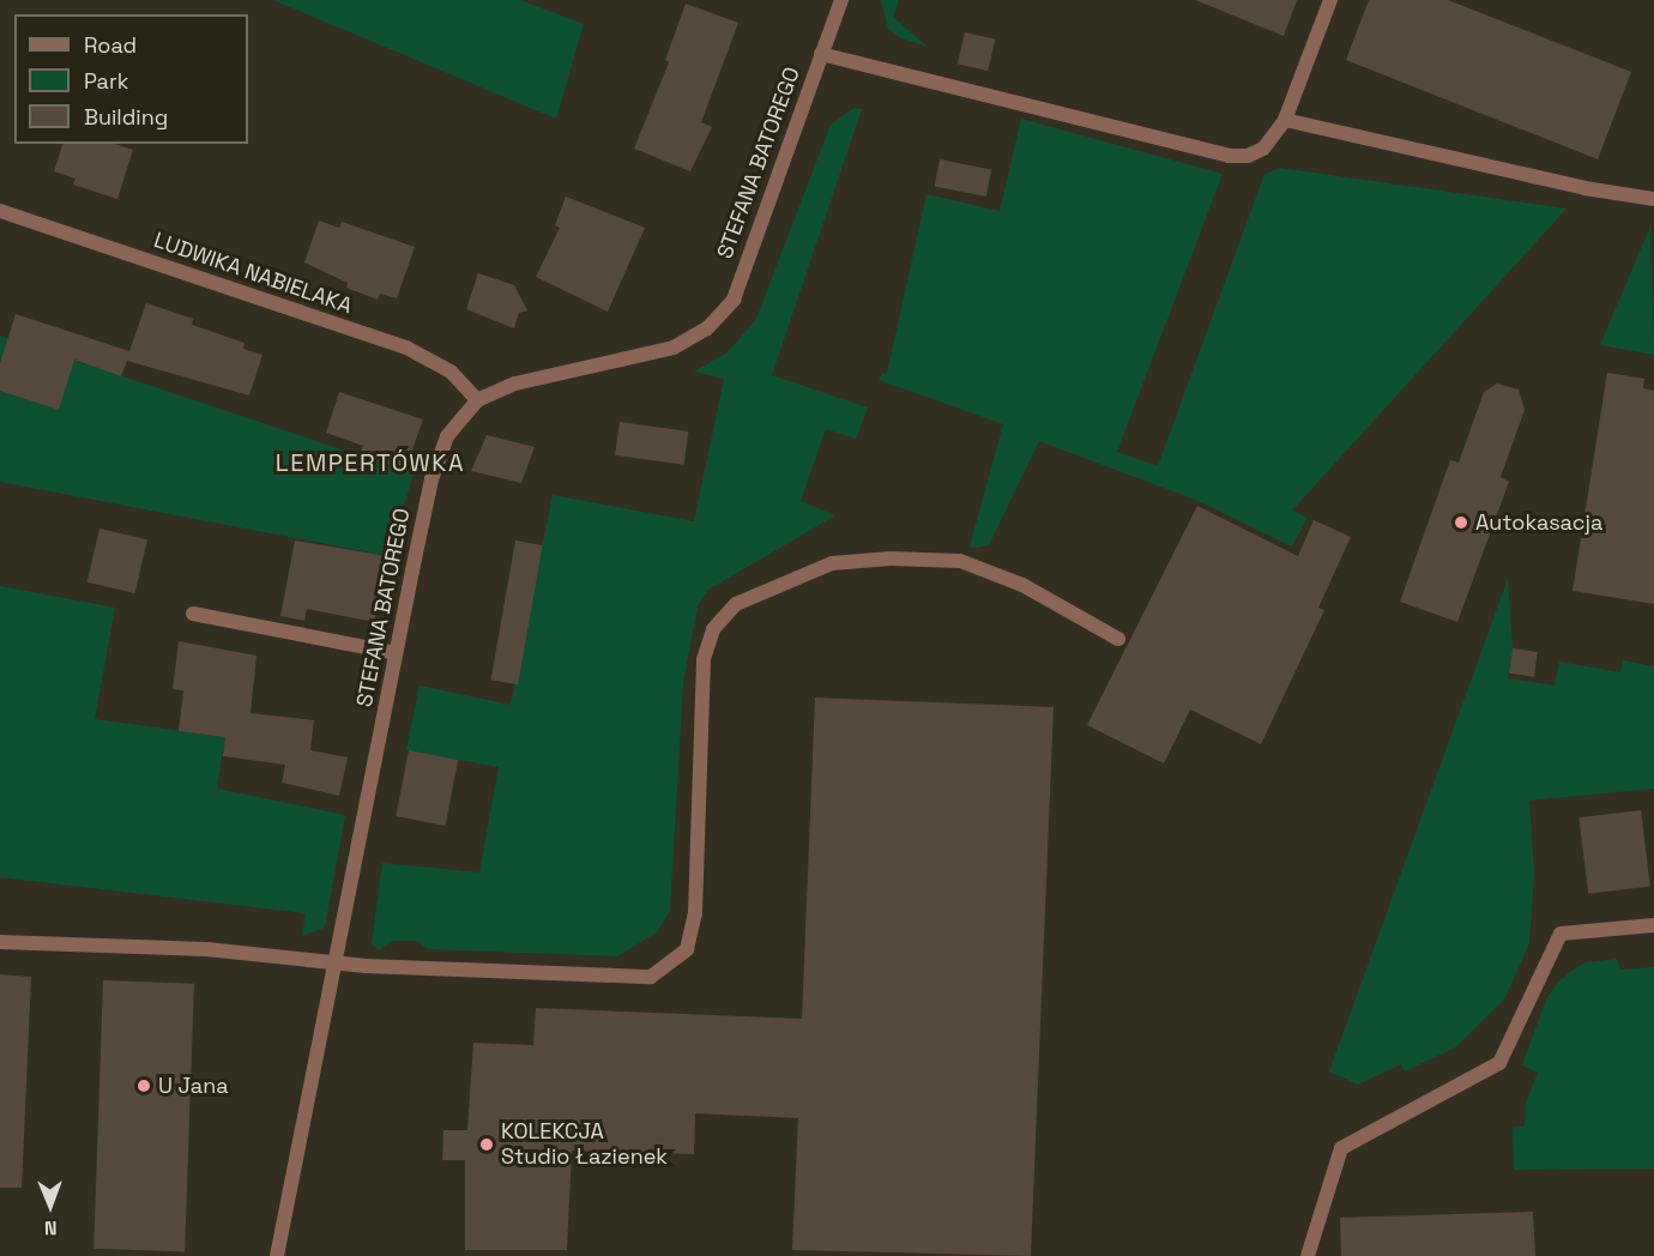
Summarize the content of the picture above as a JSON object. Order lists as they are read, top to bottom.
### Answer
{
  "streets": {
    "street": ["STEFANA BATOREGO", "LUDWIKA NABIELAKA"]
  },
  "crossings": [
    ["STEFANA BATOREGO", "LUDWIKA NABIELAKA"]
  ],
  "districts": ["LEMPERTÓWKA"],
  "places": ["Autokasacja", "U Jana", "KOLEKCJA Studio Łazienek"],
  "legend": ["Road", "Park", "Building"],
  "north": "bottom"
}
